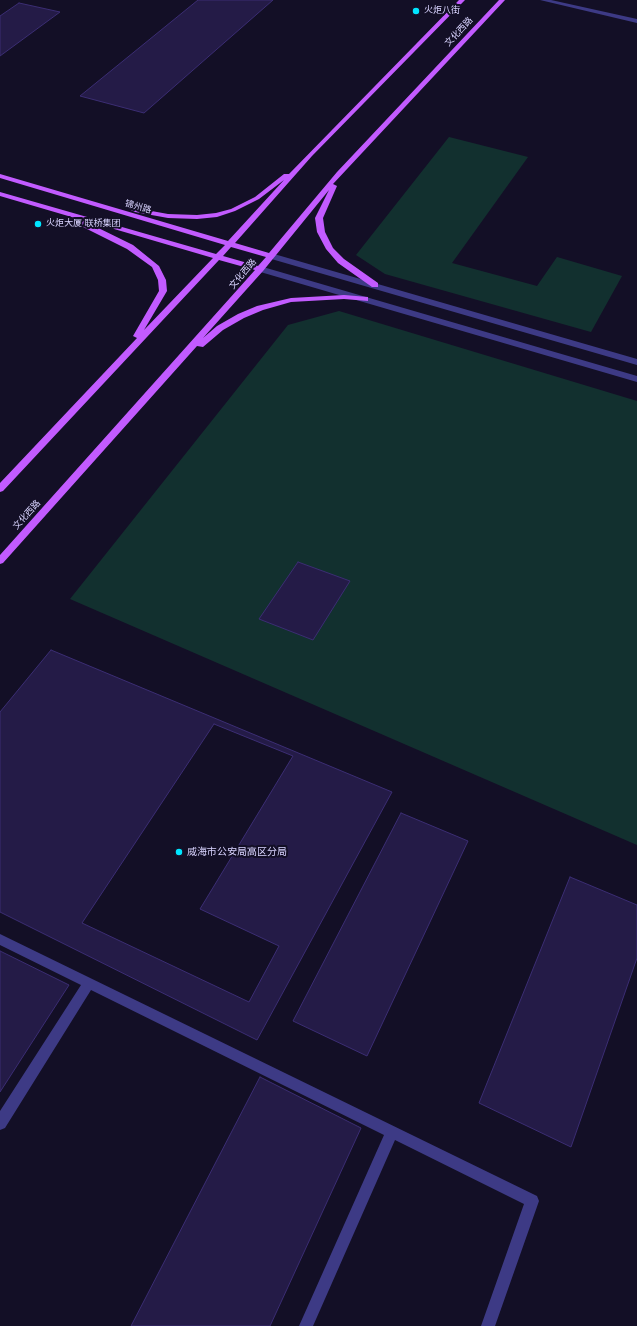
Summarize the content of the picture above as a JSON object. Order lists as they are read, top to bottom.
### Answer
{
  "streets": {
    "main road": ["文化西路", "锦州路"]
  },
  "crossings": [
    ["文化西路", "锦州路"]
  ],
  "places": ["火炬八街", "火炬大厦 联桥集团", "威海市公安局高区分局"]
}
